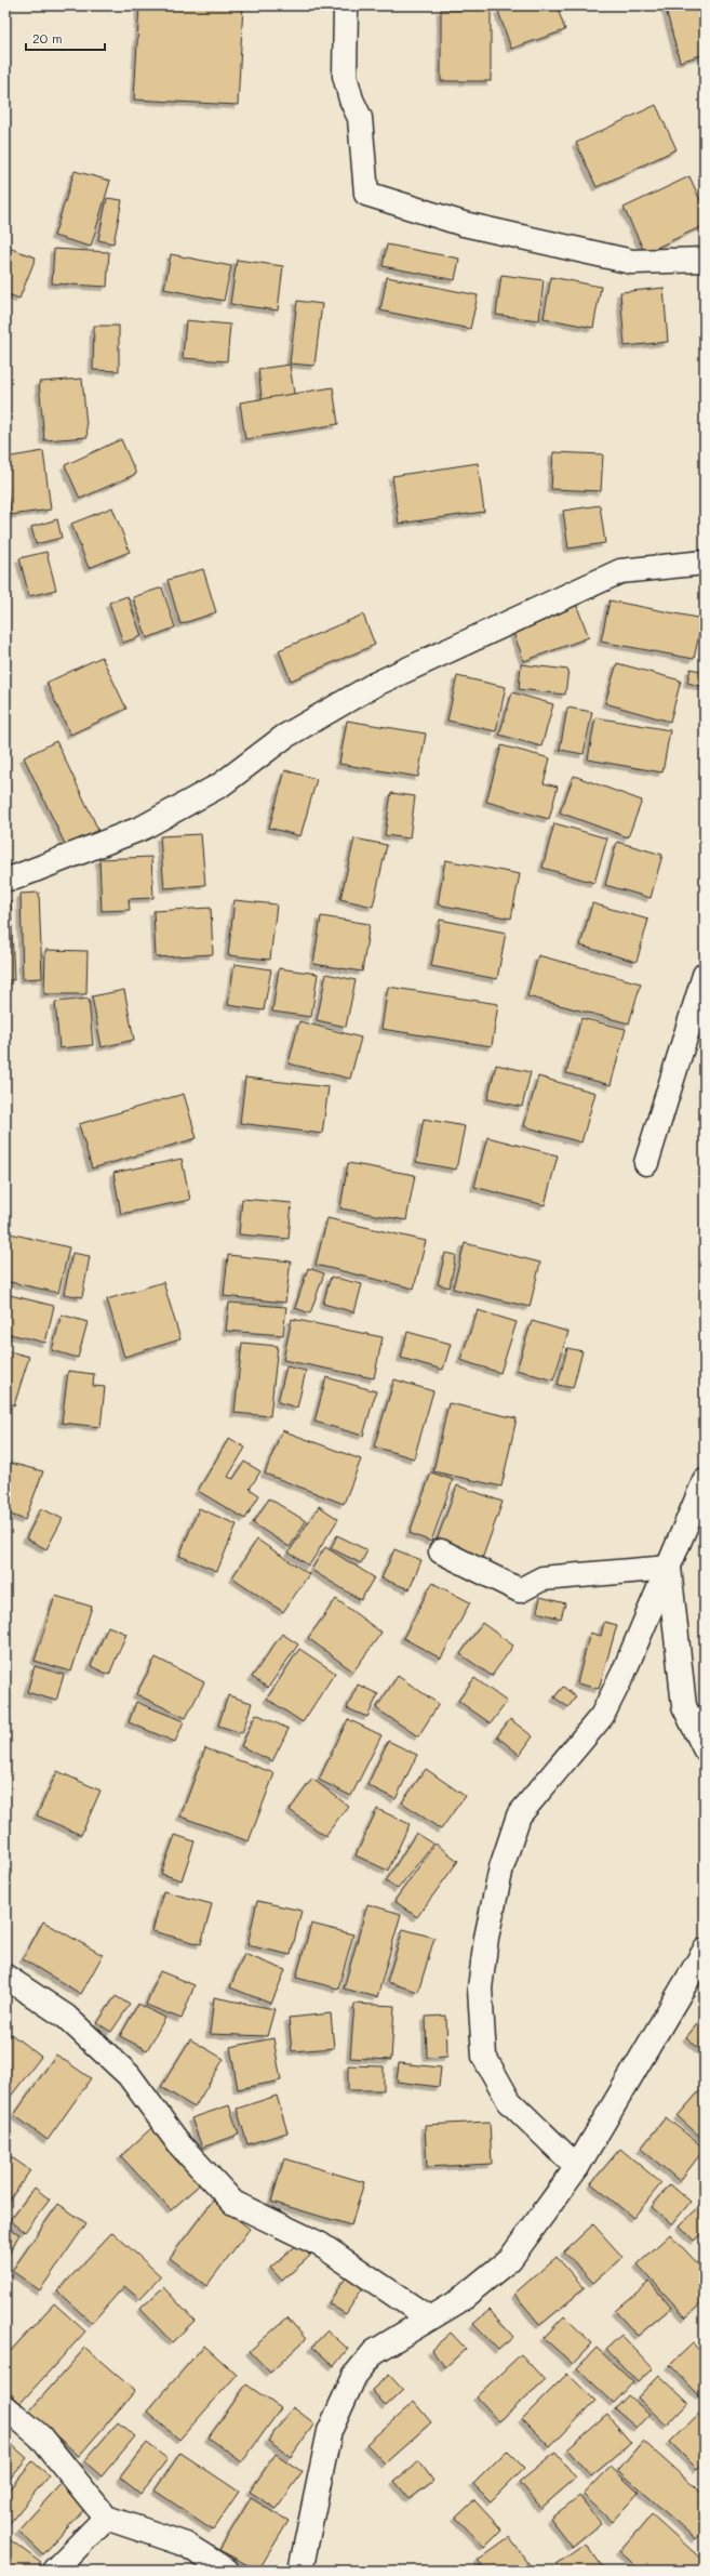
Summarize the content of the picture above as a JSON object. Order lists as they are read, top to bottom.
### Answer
{
  "scale_bar": "20 m"
}
